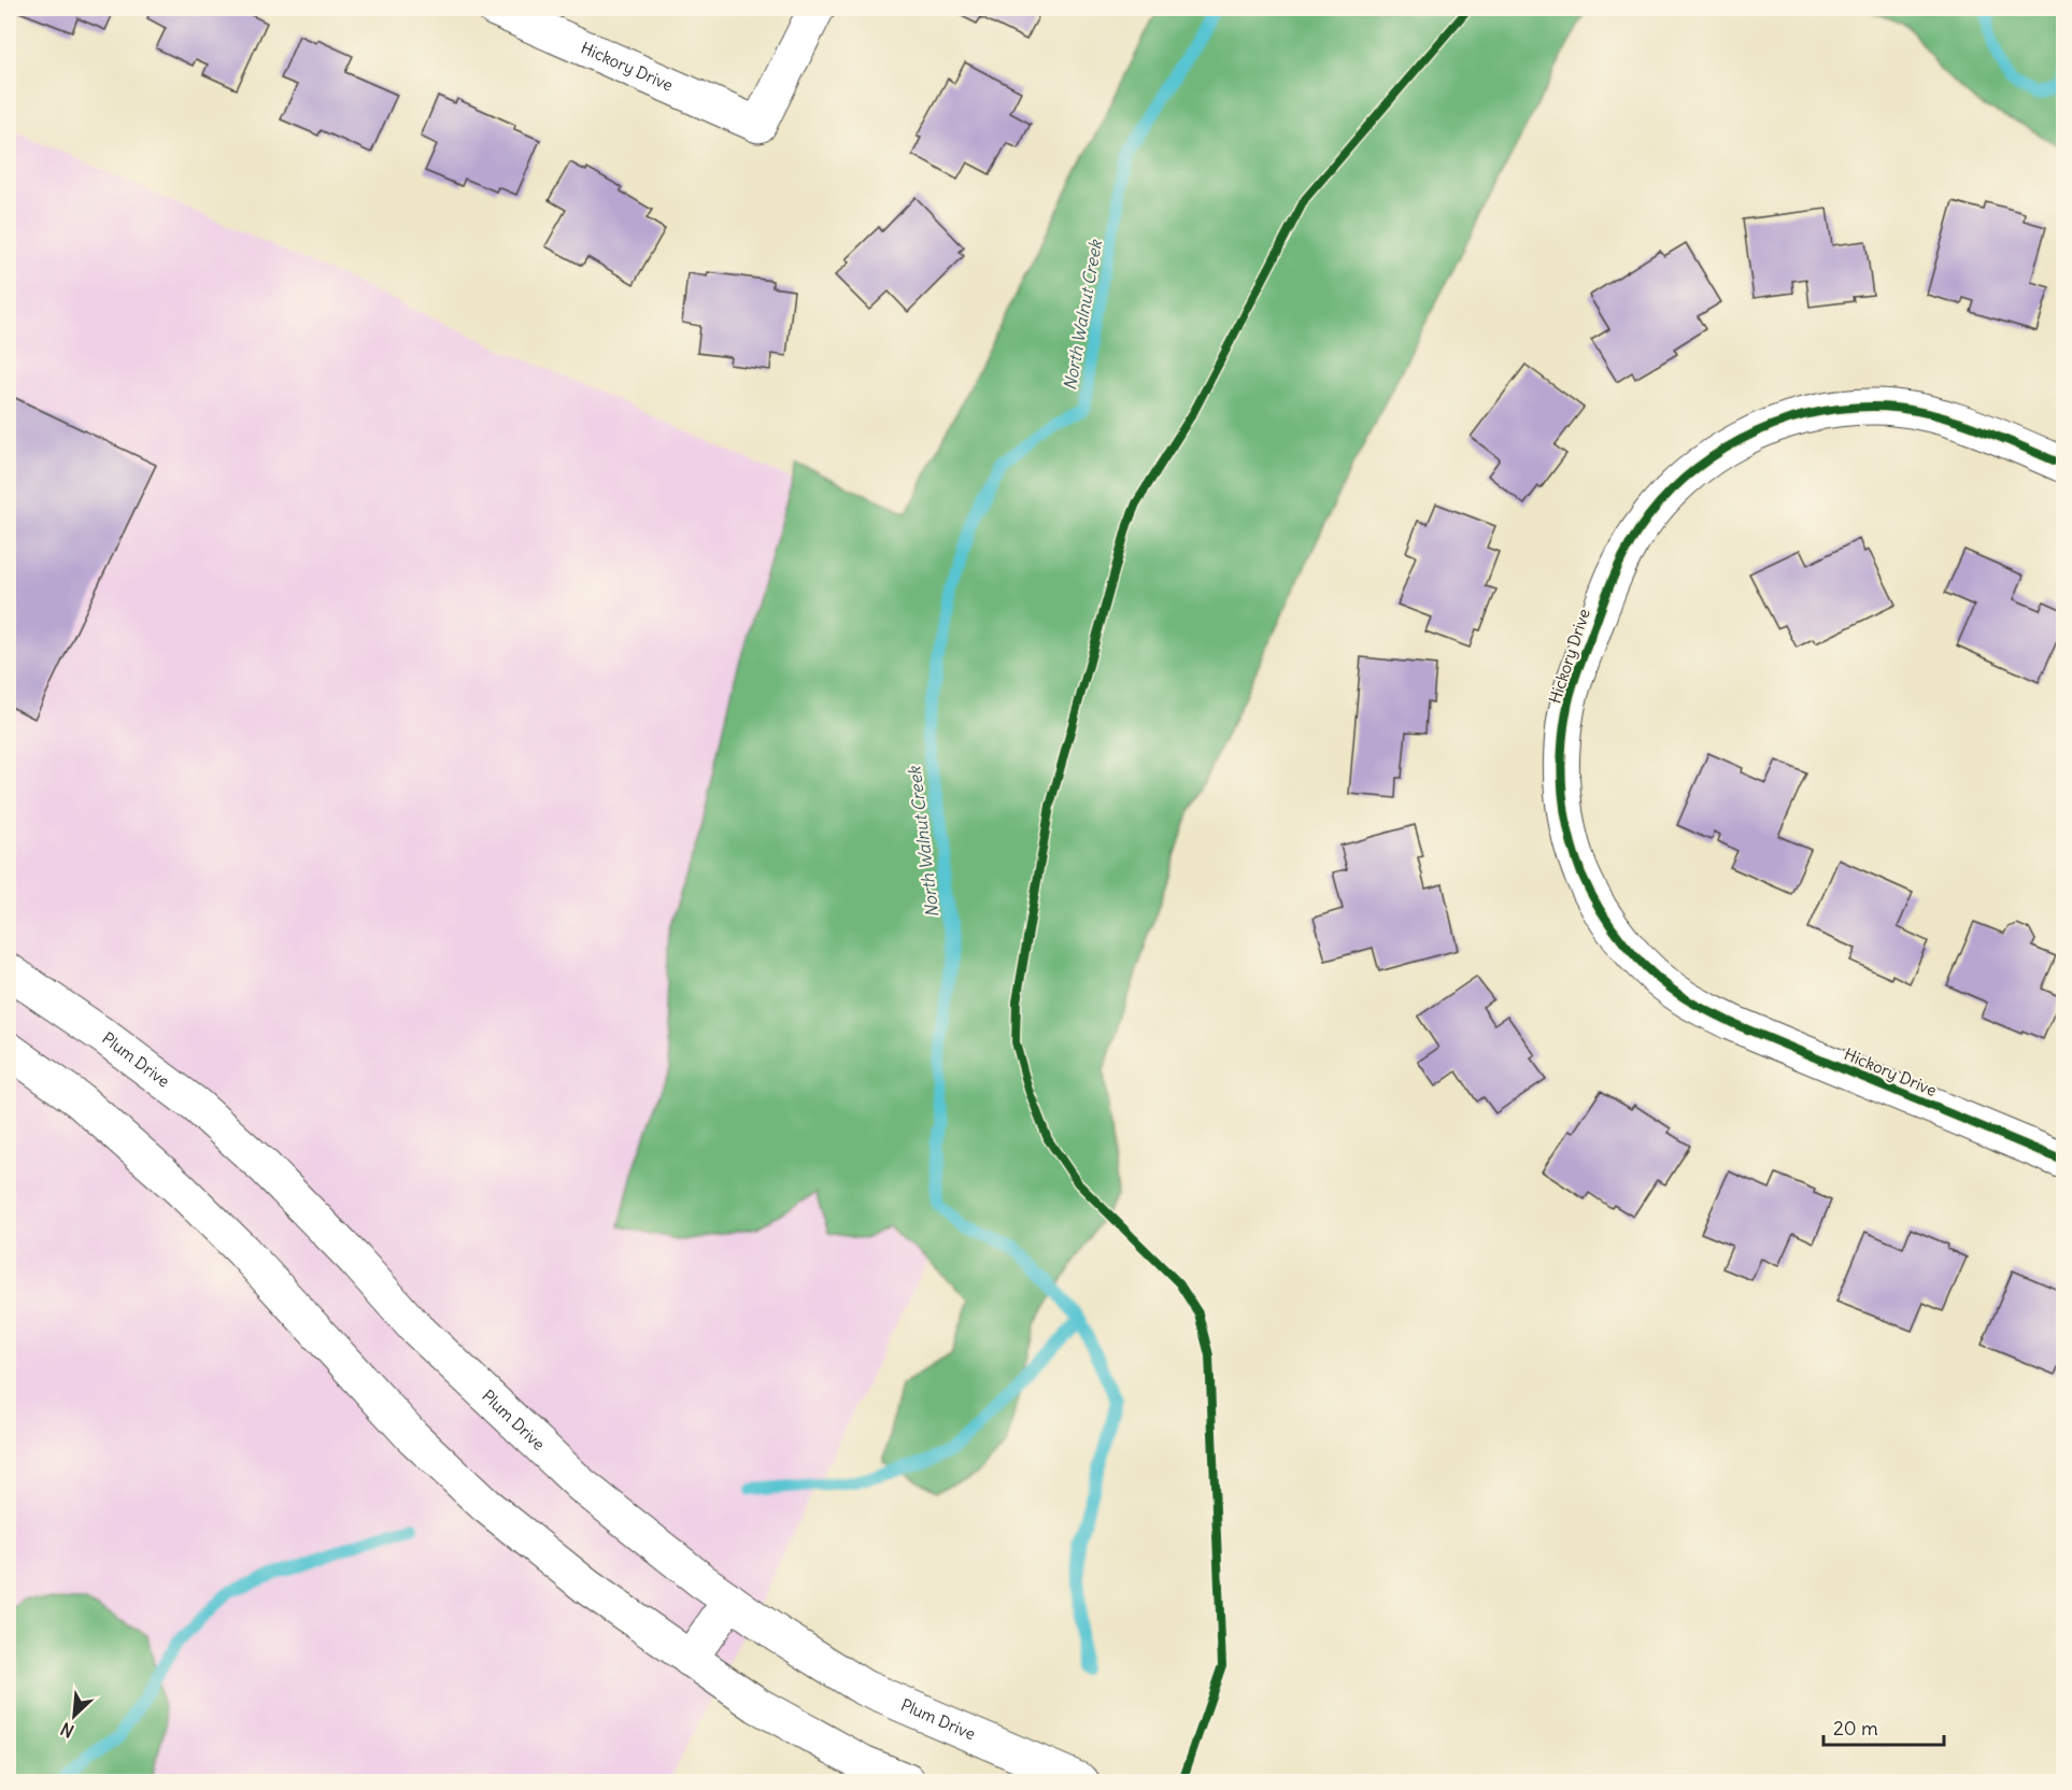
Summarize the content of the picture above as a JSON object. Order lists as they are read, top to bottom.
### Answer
{
  "streets": {
    "street": ["Hickory Drive", "Plum Drive"]
  },
  "water": ["North Walnut Creek"],
  "scale_bar": "20 m",
  "north": "bottom left"
}
